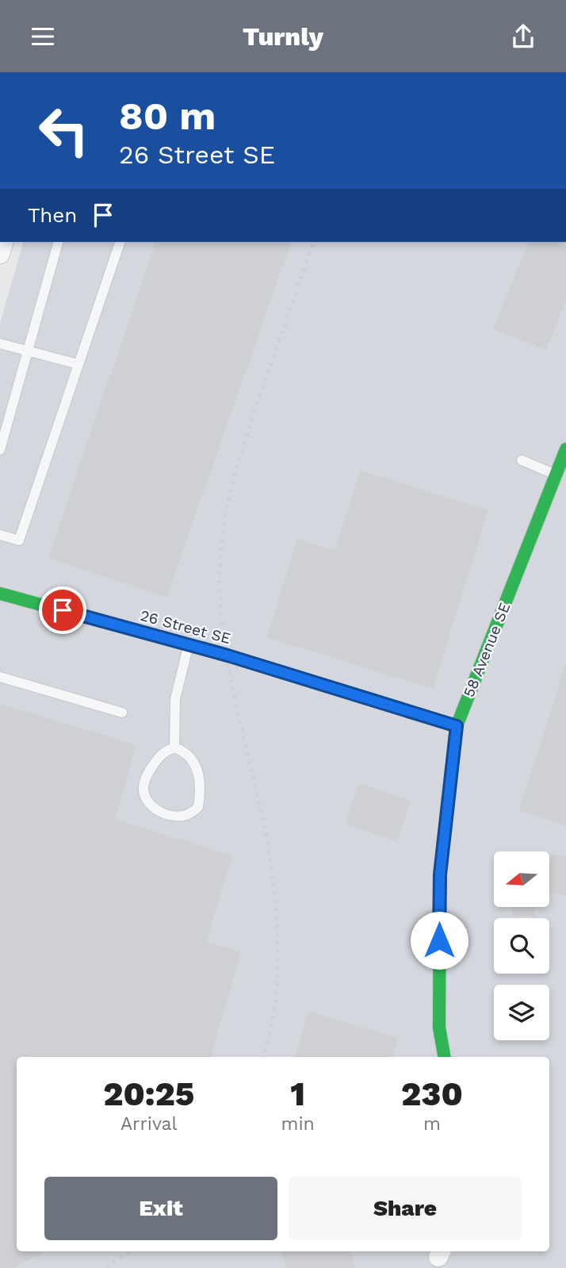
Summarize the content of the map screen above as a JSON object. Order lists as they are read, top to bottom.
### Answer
{
  "streets": {
    "street": ["26 Street SE", "58 Avenue SE"]
  },
  "crossings": [
    ["26 Street SE", "58 Avenue SE"]
  ],
  "north": "left",
  "page": {
    "header": "Turnly",
    "turn": ["80 m", "26 Street SE"],
    "then": "Then",
    "eta": [
      "20:25",
      "Arrival",
      "1",
      "min",
      "230",
      "m"
    ],
    "buttons": ["Exit", "Share"]
  }
}
